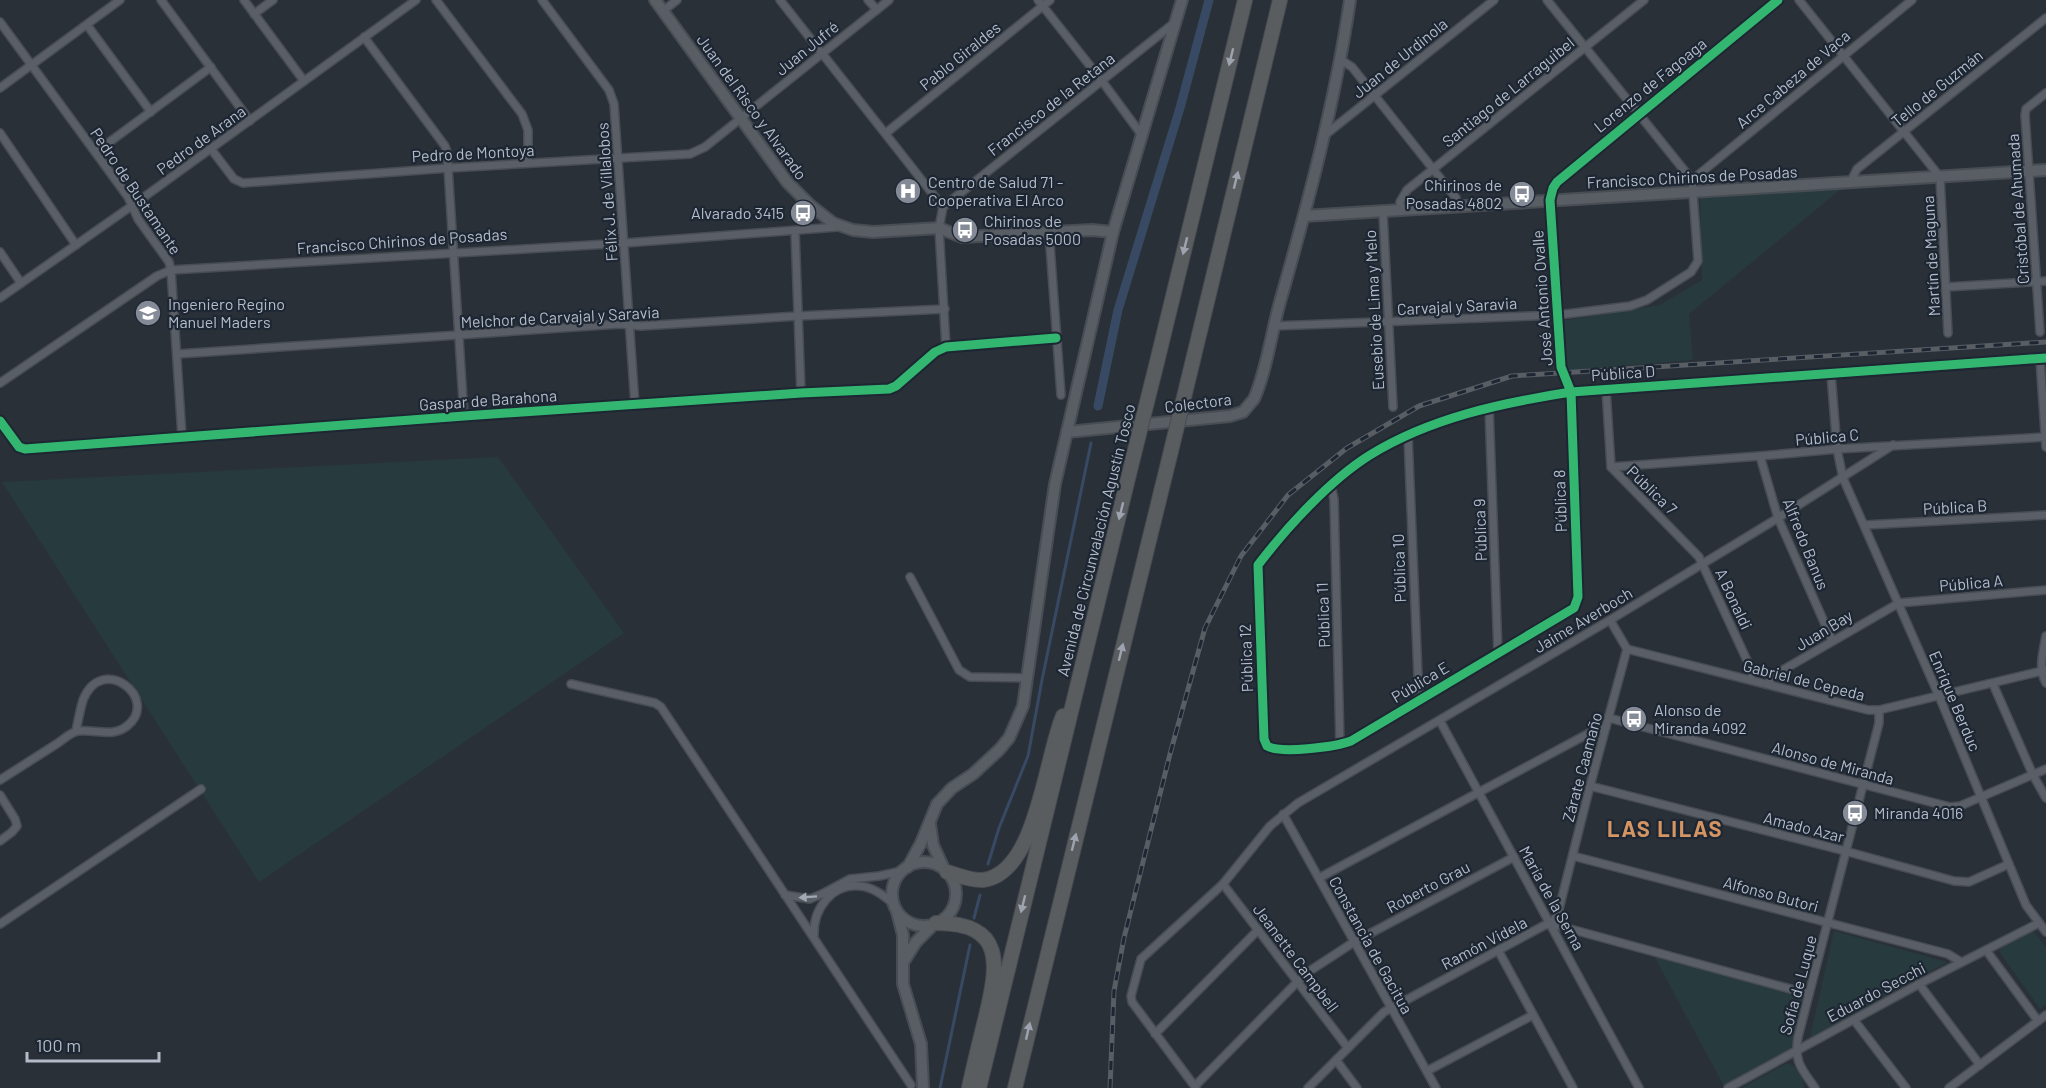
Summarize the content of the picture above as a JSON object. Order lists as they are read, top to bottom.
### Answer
{
  "streets": {
    "highway": ["Avenida de Circunvalación Agustín Tosco"],
    "main road": ["Juan del Risco y Alvarado", "Francisco Chirinos de Posadas", "Colectora"],
    "street": [
      "Juan Jufré",
      "Pablo Giraldes",
      "Juan de Urdinola",
      "Arce Cabeza de Vaca",
      "Lorenzo de Fagoaga",
      "Tello de Guzmán",
      "Santiago de Larraguibel",
      "Francisco de la Retana",
      "Pedro de Arana",
      "Pedro de Montoya",
      "Pedro de Bustamante",
      "Félix J. de Villalobos",
      "Cristóbal de Ahumada",
      "Martín de Maguna",
      "José Antonio Ovalle",
      "Carvajal y Saravia",
      "Eusebio de Lima y Melo",
      "Melchor de Carvajal y Saravia",
      "Pública D",
      "Gaspar de Barahona",
      "Pública C",
      "Pública 7",
      "Pública 8",
      "Pública B",
      "Pública 9",
      "Alfredo Banus",
      "Pública 10",
      "Pública A",
      "A Bonaldi",
      "Pública 11",
      "Jaime Averboch",
      "Juan Bay",
      "Pública 12",
      "Gabriel de Cepeda",
      "Pública E",
      "Enrique Berduc",
      "Alonso de Miranda",
      "Zárate Caamaño",
      "Amado Azar",
      "Roberto Grau",
      "Alfonso Butori",
      "María de la Serna",
      "Ramón Videla",
      "Constancia de Gacitua",
      "Jeanette Campbell",
      "Sofía de Luque",
      "Eduardo Secchi"
    ]
  },
  "crossings": [
    ["Juan Jufré", "Juan del Risco y Alvarado"],
    ["Juan Jufré", "Pedro de Montoya"],
    ["Juan de Urdinola", "Colectora"],
    ["Lorenzo de Fagoaga", "Francisco Chirinos de Posadas"],
    ["Lorenzo de Fagoaga", "José Antonio Ovalle"],
    ["Tello de Guzmán", "Francisco Chirinos de Posadas"],
    ["Santiago de Larraguibel", "Francisco Chirinos de Posadas"],
    ["Juan del Risco y Alvarado", "Pedro de Montoya"],
    ["Juan del Risco y Alvarado", "Francisco Chirinos de Posadas"],
    ["Pedro de Arana", "Pedro de Montoya"],
    ["Pedro de Arana", "Pedro de Bustamante"],
    ["Pedro de Montoya", "Félix J. de Villalobos"],
    ["Francisco Chirinos de Posadas", "Pedro de Bustamante"],
    ["Francisco Chirinos de Posadas", "Félix J. de Villalobos"],
    ["Francisco Chirinos de Posadas", "Cristóbal de Ahumada"],
    ["Francisco Chirinos de Posadas", "Martín de Maguna"],
    ["Francisco Chirinos de Posadas", "José Antonio Ovalle"],
    ["Francisco Chirinos de Posadas", "Carvajal y Saravia"],
    ["Francisco Chirinos de Posadas", "Eusebio de Lima y Melo"],
    ["Francisco Chirinos de Posadas", "Colectora"],
    ["Pedro de Bustamante", "Melchor de Carvajal y Saravia"],
    ["Pedro de Bustamante", "Gaspar de Barahona"],
    ["Félix J. de Villalobos", "Melchor de Carvajal y Saravia"],
    ["Félix J. de Villalobos", "Gaspar de Barahona"],
    ["José Antonio Ovalle", "Carvajal y Saravia"],
    ["José Antonio Ovalle", "Pública D"],
    ["José Antonio Ovalle", "Pública 8"],
    ["Carvajal y Saravia", "Eusebio de Lima y Melo"],
    ["Carvajal y Saravia", "Colectora"],
    ["Pública D", "Pública 7"],
    ["Pública D", "Pública 8"],
    ["Pública D", "Pública 9"],
    ["Pública D", "Pública 10"],
    ["Pública D", "Pública 11"],
    ["Pública D", "Pública 12"],
    ["Pública D", "Enrique Berduc"],
    ["Pública C", "Pública 7"],
    ["Pública C", "Alfredo Banus"],
    ["Pública C", "Jaime Averboch"],
    ["Pública C", "Enrique Berduc"],
    ["Pública 7", "A Bonaldi"],
    ["Pública 7", "Jaime Averboch"],
    ["Pública 8", "Pública E"],
    ["Pública B", "Enrique Berduc"],
    ["Pública 9", "Pública E"],
    ["Alfredo Banus", "Jaime Averboch"],
    ["Alfredo Banus", "Juan Bay"],
    ["Pública 10", "Pública E"],
    ["Pública A", "Juan Bay"],
    ["Pública A", "Enrique Berduc"],
    ["A Bonaldi", "Jaime Averboch"],
    ["A Bonaldi", "Gabriel de Cepeda"],
    ["Pública 11", "Pública E"],
    ["Jaime Averboch", "Enrique Berduc"],
    ["Jaime Averboch", "María de la Serna"],
    ["Jaime Averboch", "Constancia de Gacitua"],
    ["Jaime Averboch", "Jeanette Campbell"],
    ["Juan Bay", "Gabriel de Cepeda"],
    ["Juan Bay", "Enrique Berduc"],
    ["Pública 12", "Pública E"],
    ["Gabriel de Cepeda", "Enrique Berduc"],
    ["Gabriel de Cepeda", "Zárate Caamaño"],
    ["Gabriel de Cepeda", "Sofía de Luque"],
    ["Enrique Berduc", "Alonso de Miranda"],
    ["Enrique Berduc", "Amado Azar"],
    ["Enrique Berduc", "Eduardo Secchi"],
    ["Alonso de Miranda", "Zárate Caamaño"],
    ["Alonso de Miranda", "Sofía de Luque"],
    ["Zárate Caamaño", "Amado Azar"],
    ["Zárate Caamaño", "Alfonso Butori"],
    ["Zárate Caamaño", "María de la Serna"],
    ["Zárate Caamaño", "Ramón Videla"],
    ["Amado Azar", "Sofía de Luque"],
    ["Roberto Grau", "María de la Serna"],
    ["Roberto Grau", "Constancia de Gacitua"],
    ["Roberto Grau", "Jeanette Campbell"],
    ["Alfonso Butori", "Sofía de Luque"],
    ["Alfonso Butori", "Eduardo Secchi"],
    ["María de la Serna", "Ramón Videla"],
    ["Ramón Videla", "Constancia de Gacitua"],
    ["Ramón Videla", "Jeanette Campbell"],
    ["Ramón Videla", "Sofía de Luque"],
    ["Sofía de Luque", "Eduardo Secchi"]
  ],
  "districts": ["LAS LILAS"],
  "places": {
    "hospital": ["Centro de Salud 71 - Cooperativa El Arco"],
    "bus stop": [
      "Chirinos de Posadas 4802",
      "Alvarado 3415",
      "Chirinos de Posadas 5000",
      "Alonso de Miranda 4092",
      "Miranda 4016"
    ],
    "school or university": ["Ingeniero Regino Manuel Maders"]
  },
  "scale_bar": "100 m"
}
